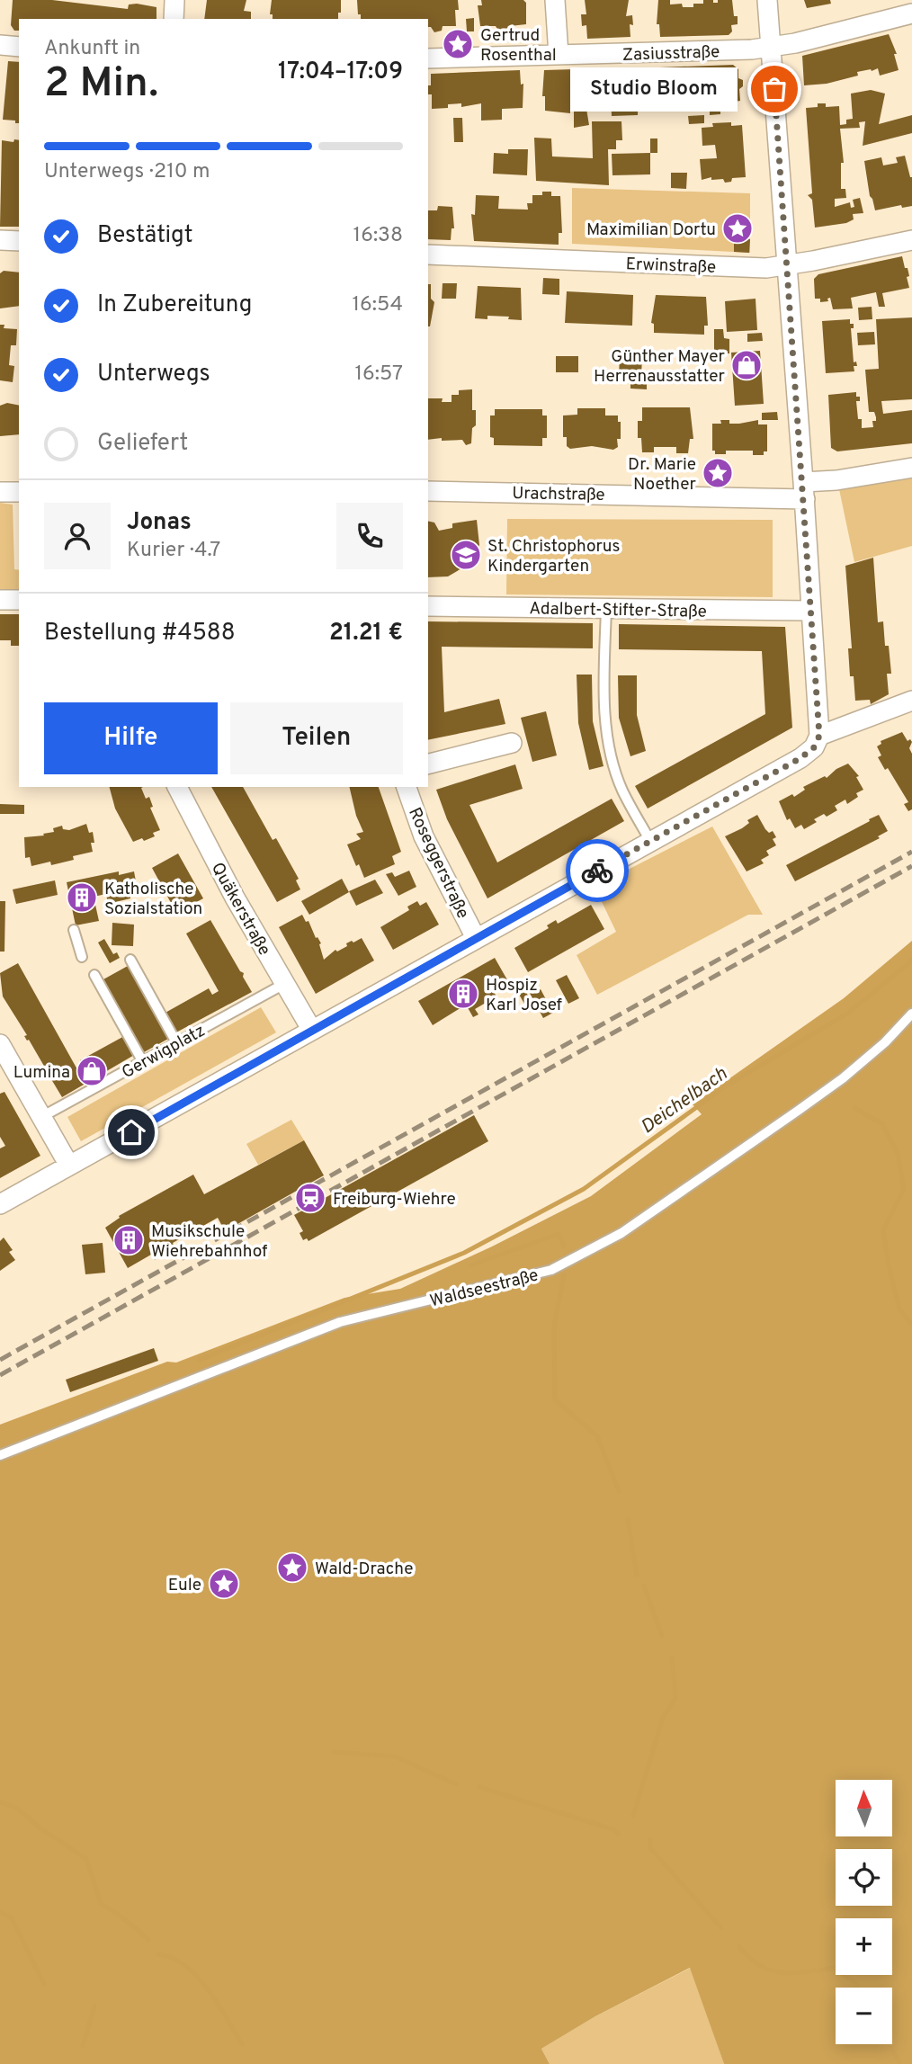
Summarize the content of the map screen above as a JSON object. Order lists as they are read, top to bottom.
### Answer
{
  "streets": {
    "street": [
      "Zasiusstraße",
      "Erwinstraße",
      "Urachstraße",
      "Adalbert-Stifter-Straße",
      "Roseggerstraße",
      "Quäkerstraße"
    ],
    "lane": ["Gerwigplatz", "Waldseestraße"]
  },
  "crossings": [
    ["Quäkerstraße", "Gerwigplatz"]
  ],
  "water": ["Deichelbach"],
  "places": {
    "place": [
      "Gertrud Rosenthal",
      "Maximilian Dortu",
      "Dr. Marie Noether",
      "Wald-Drache",
      "Eule"
    ],
    "other": ["Studio Bloom"],
    "shop": ["Günther Mayer Herrenausstatter", "Lumina"],
    "school or university": ["St. Christophorus Kindergarten"],
    "building": ["Katholische Sozialstation", "Hospiz Karl Josef", "Musikschule Wiehrebahnhof"],
    "station": ["Freiburg-Wiehre"]
  },
  "north": "top",
  "page": {
    "heading": ["2 Min.", "Ankunft in", "17:04–17:09"],
    "panel": [
      "Jonas",
      "Kurier · 4.7",
      "Bestellung #4588",
      "21.21 €"
    ],
    "bubble": "Studio Bloom",
    "bar": "Unterwegs · 210 m",
    "list": [
      ["Bestätigt", "16:38"],
      ["In Zubereitung", "16:54"],
      ["Unterwegs", "16:57"],
      "Geliefert"
    ],
    "buttons": ["Hilfe", "Teilen"],
    "map_buttons": ["+", "−"]
  }
}
